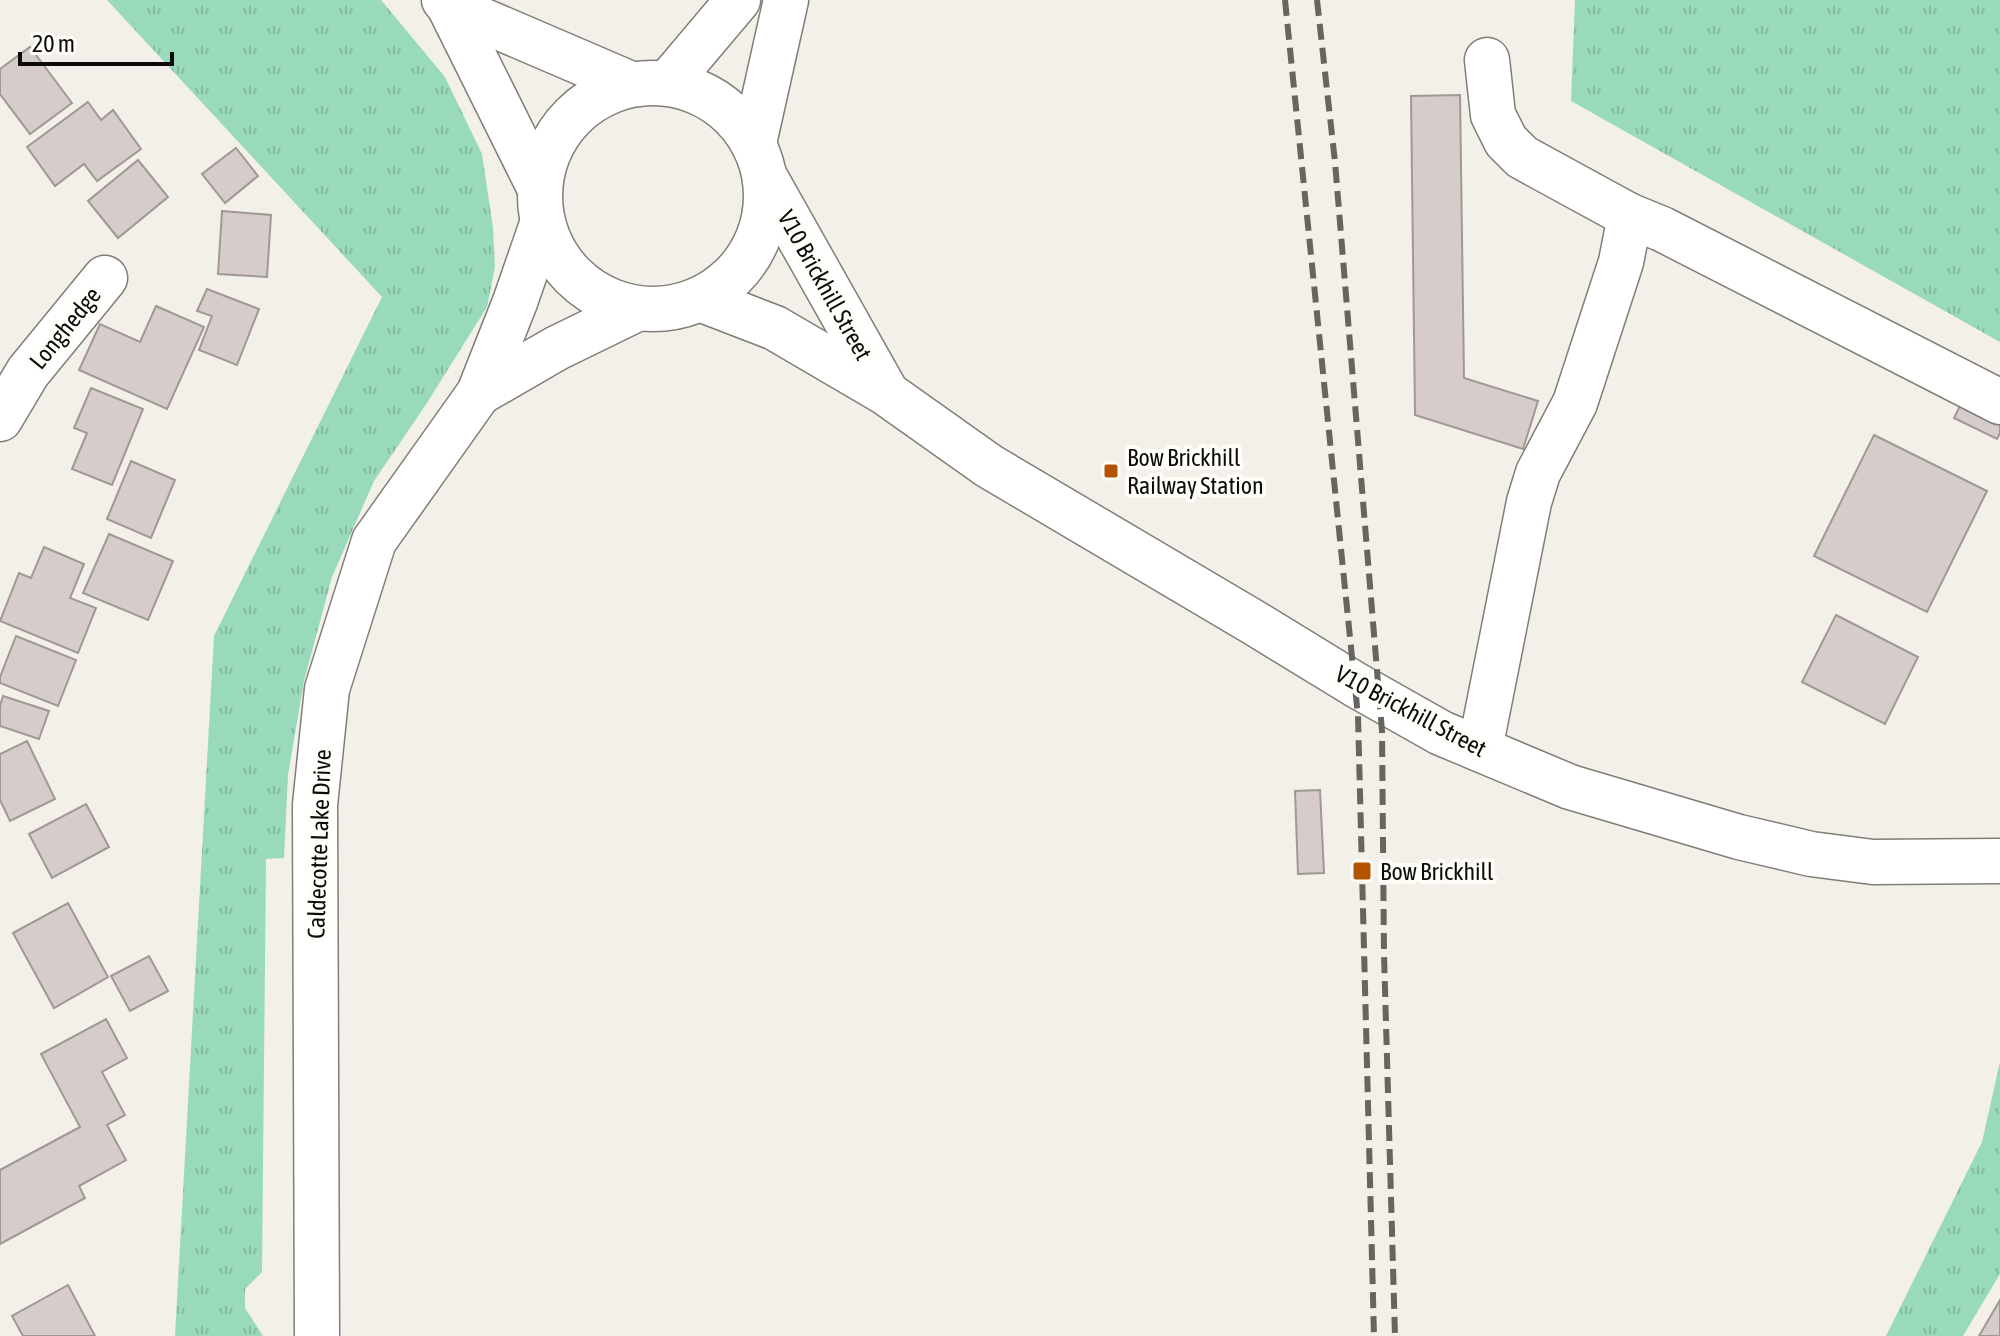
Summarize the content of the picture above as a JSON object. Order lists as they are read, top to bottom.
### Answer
{
  "streets": {
    "street": ["V10 Brickhill Street", "Longhedge", "Caldecotte Lake Drive"]
  },
  "crossings": [
    ["V10 Brickhill Street", "Caldecotte Lake Drive"]
  ],
  "places": {
    "transit": ["Bow Brickhill Railway Station", "Bow Brickhill"]
  },
  "scale_bar": "20 m"
}
